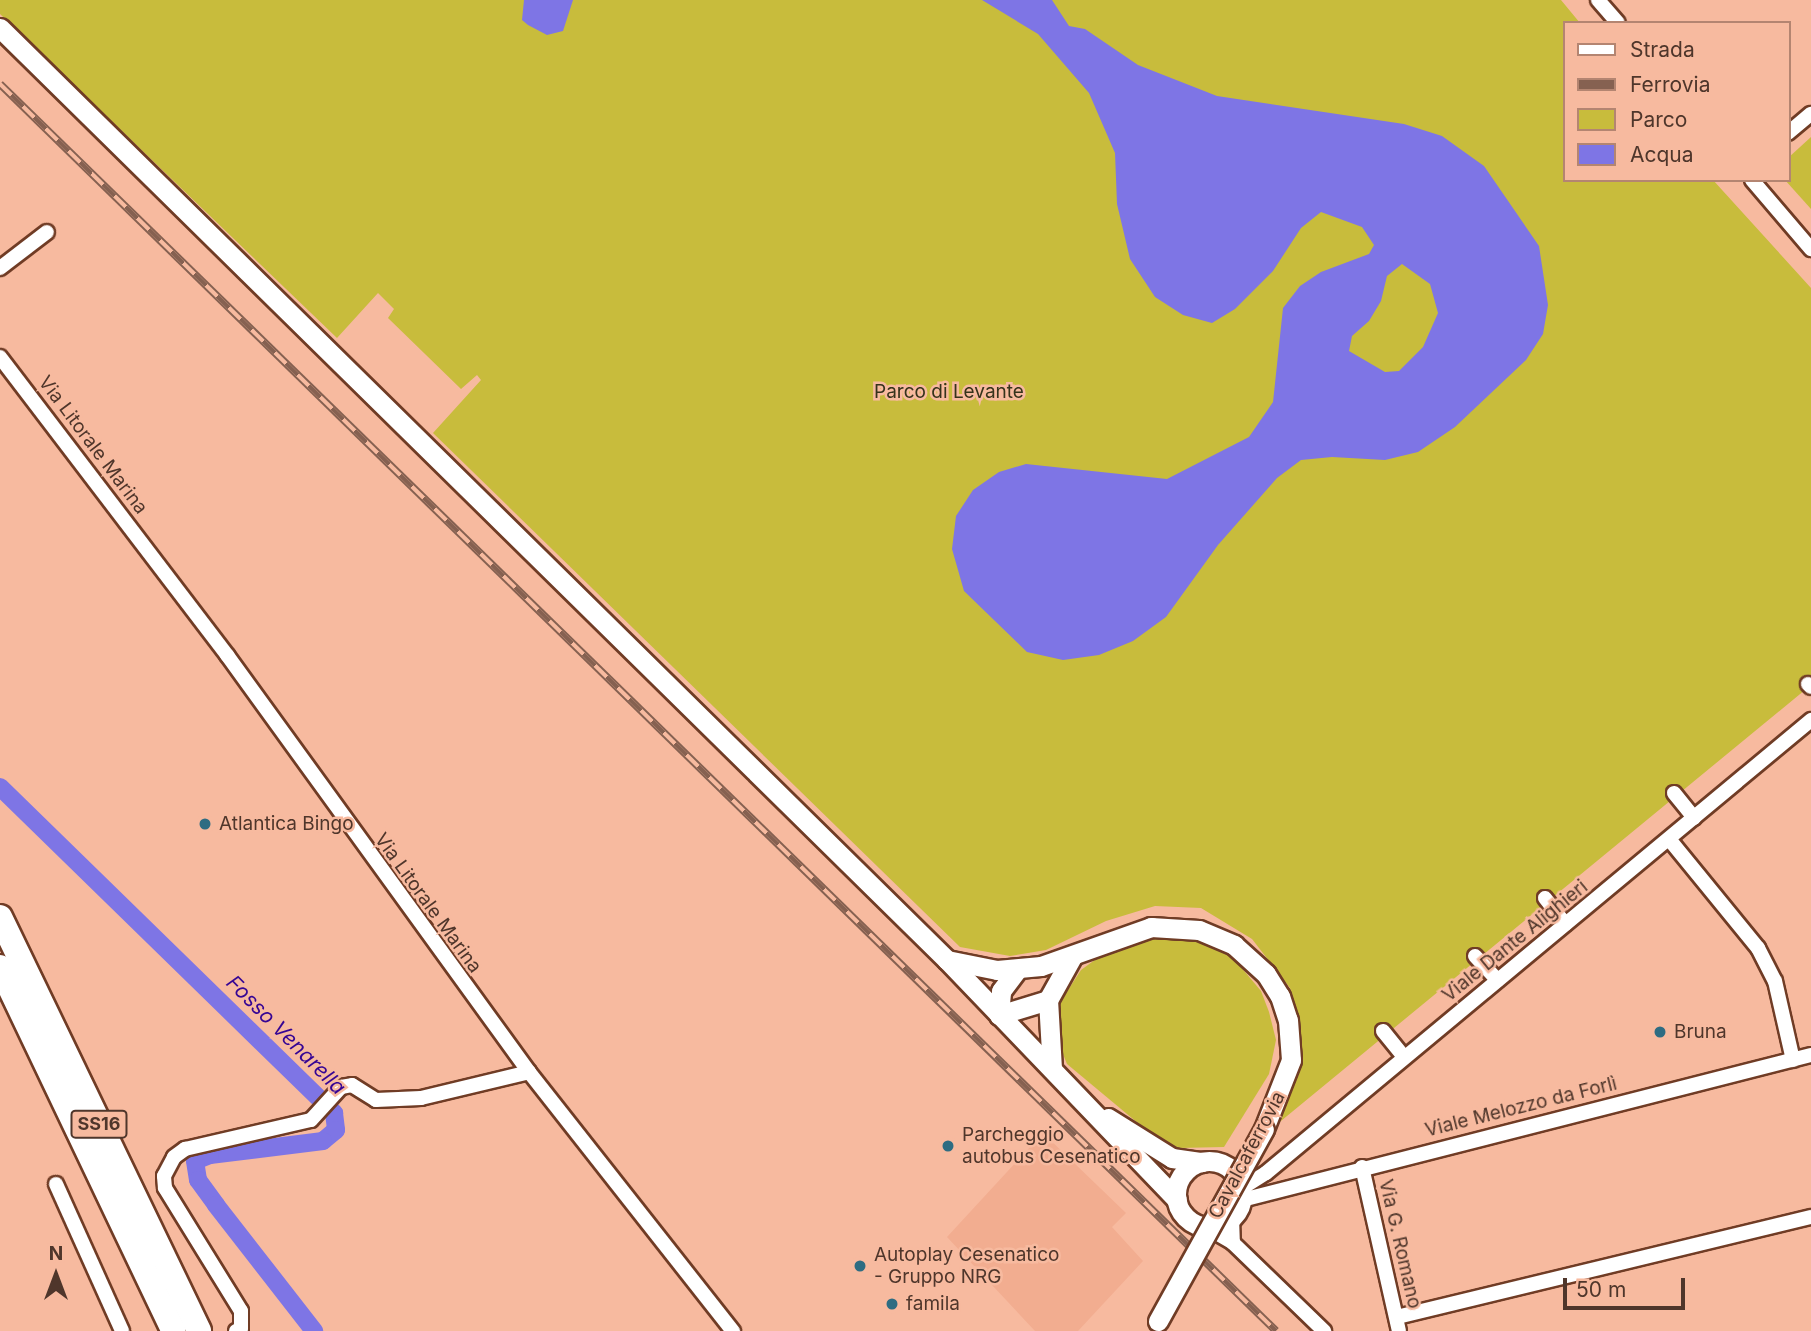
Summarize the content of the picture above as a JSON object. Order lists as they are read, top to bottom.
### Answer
{
  "streets": {
    "highway": ["SS16"],
    "street": [
      "Via Litorale Marina",
      "Viale Dante Alighieri",
      "Viale Melozzo da Forlì",
      "Cavalcaferrovia",
      "Via G. Romano"
    ]
  },
  "crossings": [
    ["Viale Dante Alighieri", "Viale Melozzo da Forlì"],
    ["Viale Melozzo da Forlì", "Via G. Romano"]
  ],
  "water": ["Fosso Venarella"],
  "parks": ["Parco di Levante"],
  "places": [
    "Atlantica Bingo",
    "Bruna",
    "Parcheggio autobus Cesenatico",
    "Autoplay Cesenatico - Gruppo NRG",
    "famila"
  ],
  "legend": [
    "Strada",
    "Ferrovia",
    "Parco",
    "Acqua"
  ],
  "scale_bar": "50 m",
  "north": "top"
}
